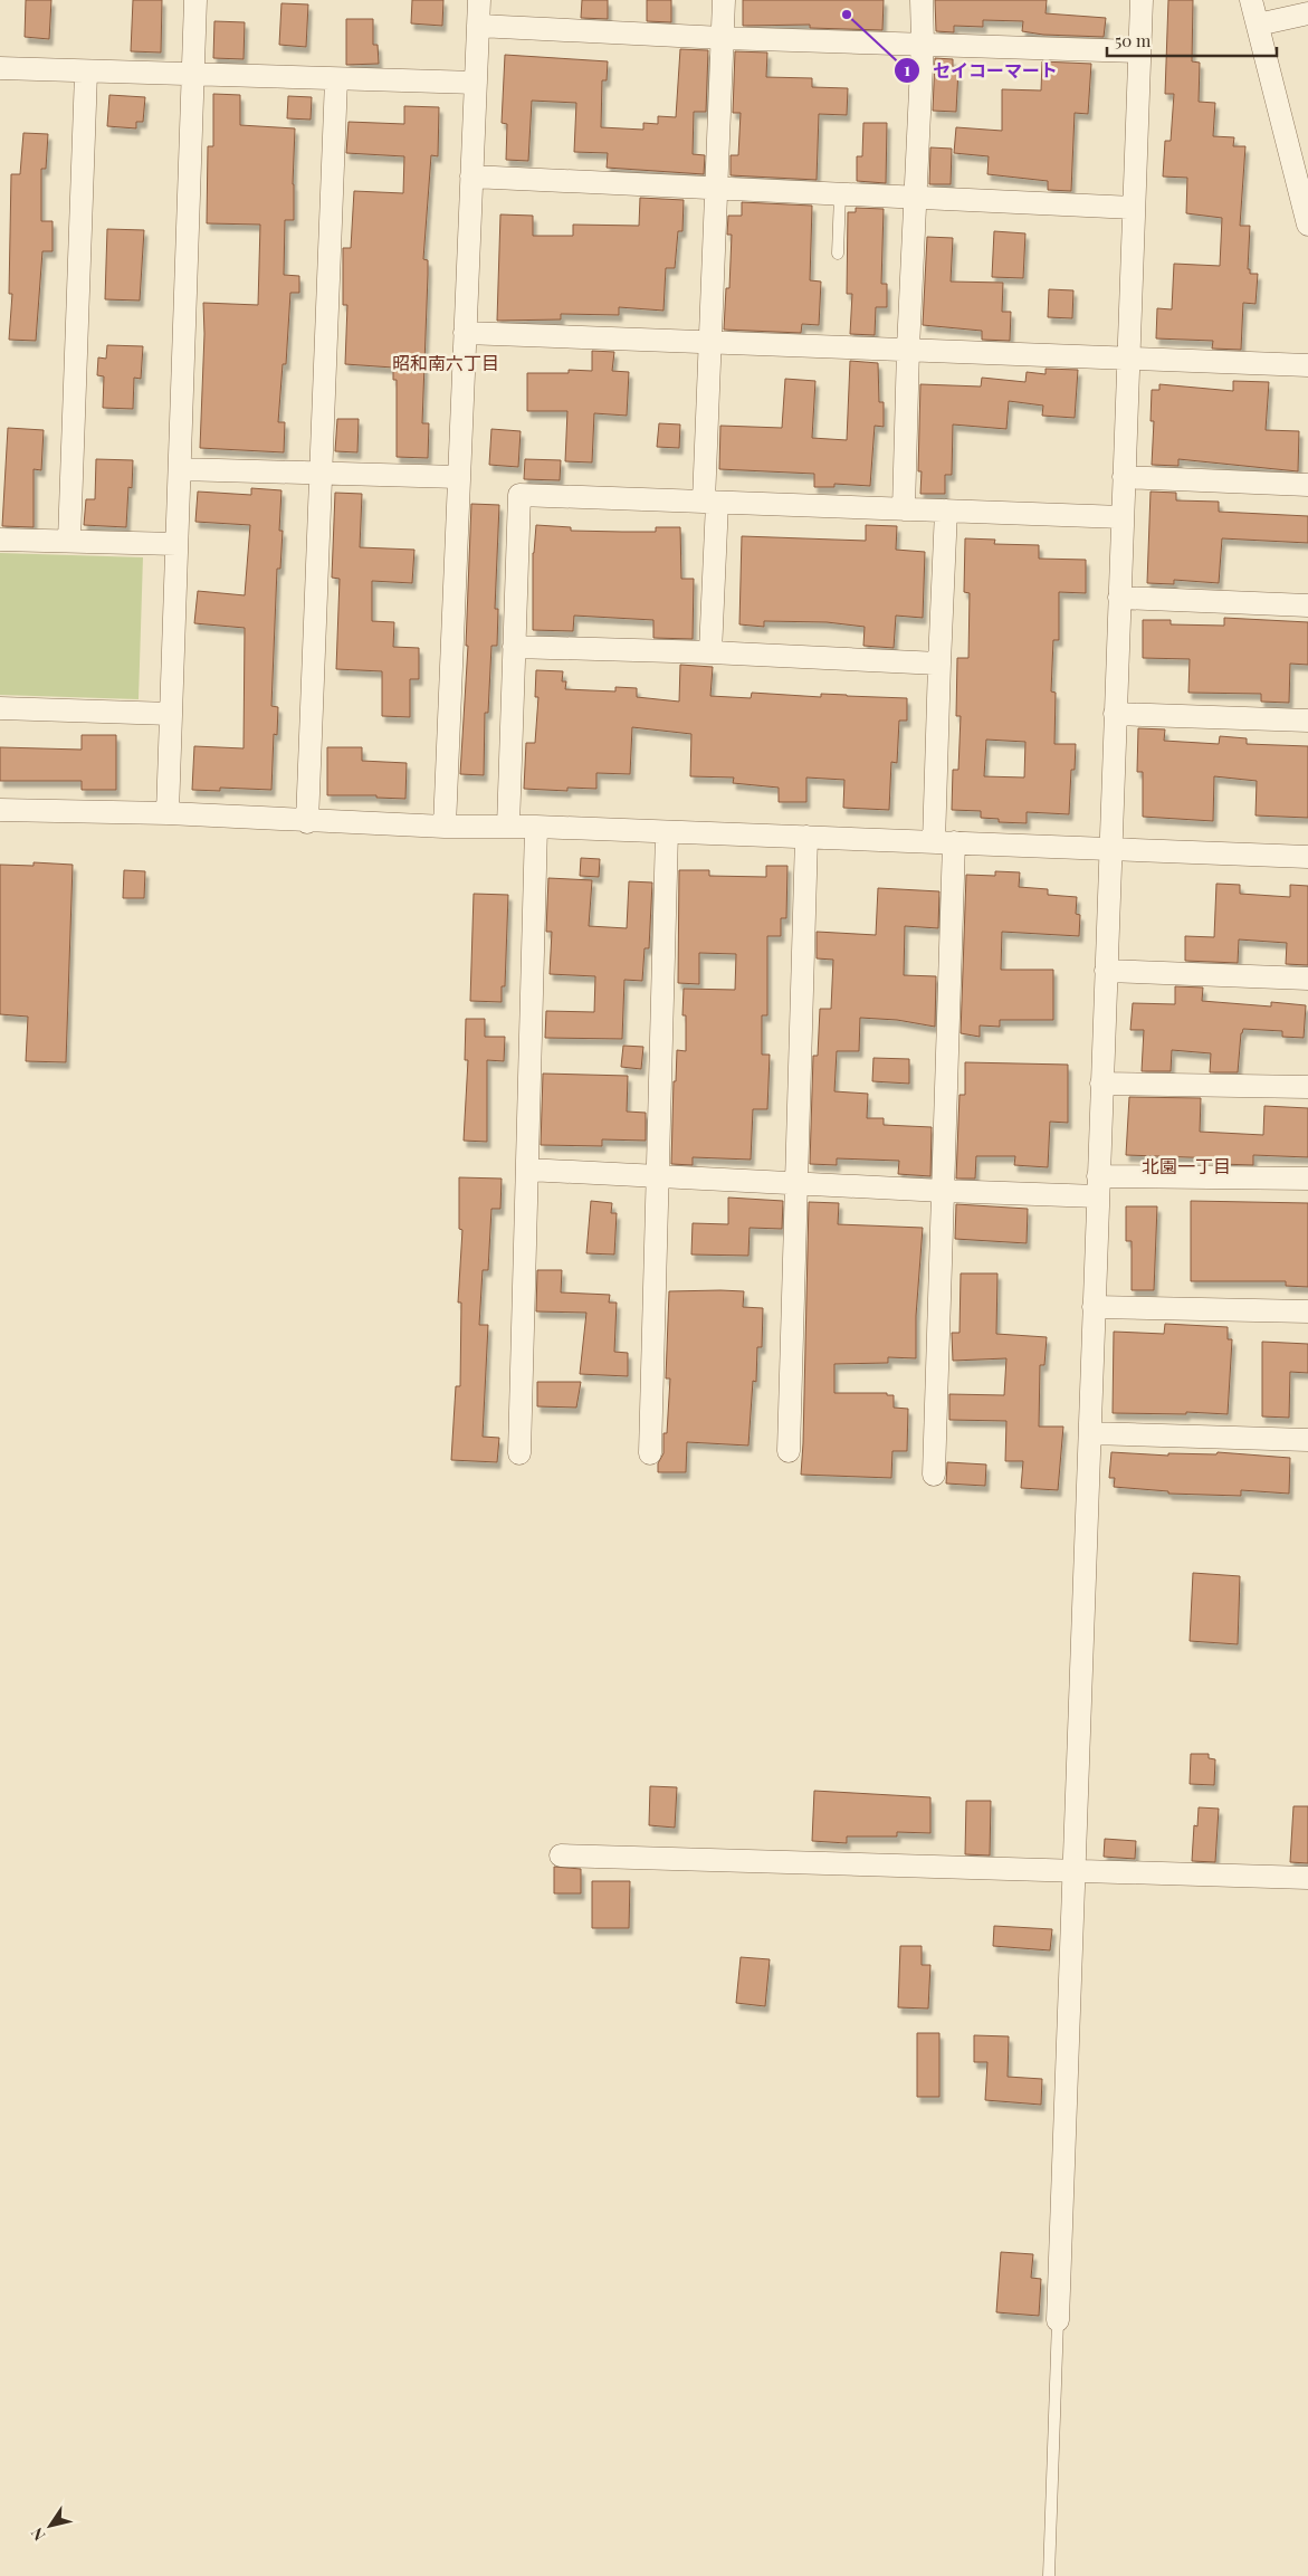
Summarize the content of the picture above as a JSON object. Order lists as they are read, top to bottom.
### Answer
{
  "districts": ["昭和南六丁目", "北園一丁目"],
  "places": ["セイコーマート"],
  "scale_bar": "50 m",
  "north": "bottom left"
}
